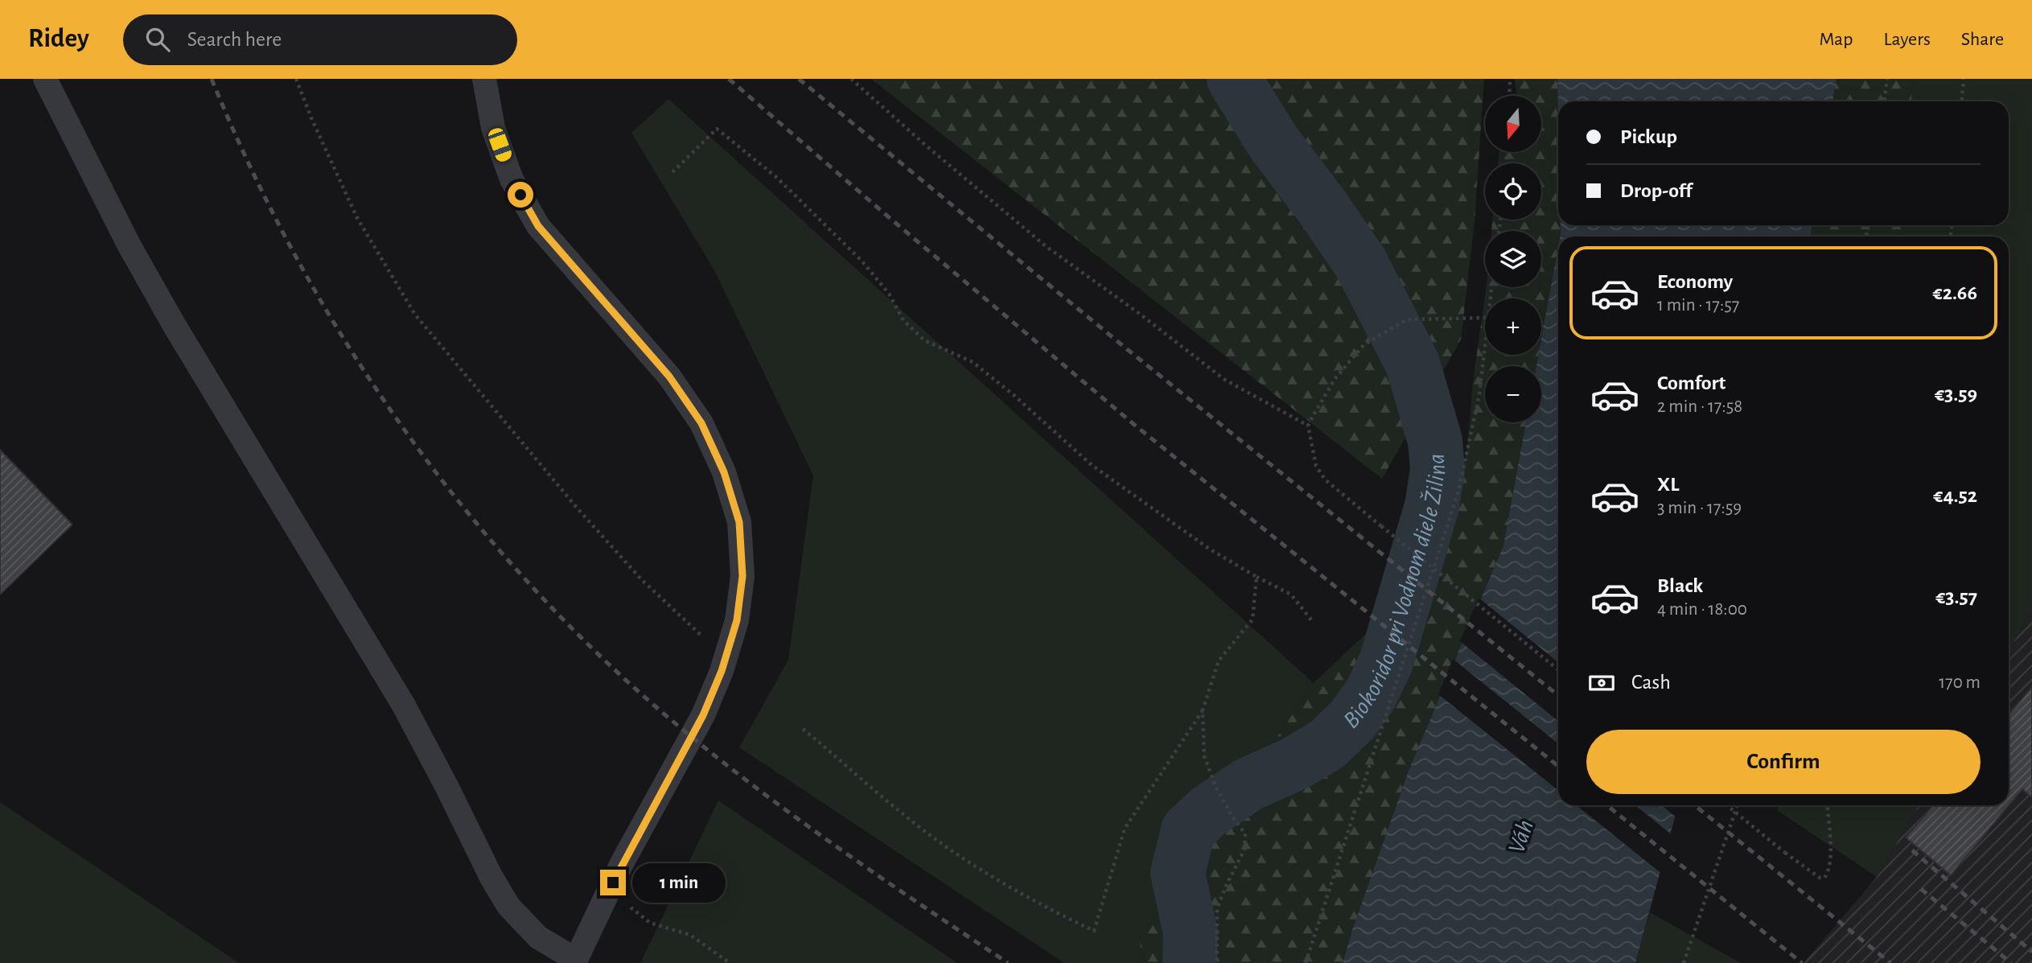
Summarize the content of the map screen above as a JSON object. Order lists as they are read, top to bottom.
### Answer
{
  "water": ["Biokoridor pri Vodnom diele Žilina", "Váh"],
  "north": "bottom",
  "page": {
    "header": "Ridey",
    "search": "Search here",
    "nav": ["Map", "Layers", "Share"],
    "map_buttons": ["+", "−"],
    "banner": ["Pickup", "Drop-off"],
    "list": [
      {
        "name": "Economy",
        "note": "1 min · 17:57",
        "value": "€2.66"
      },
      {
        "name": "Comfort",
        "note": "2 min · 17:58",
        "value": "€3.59"
      },
      {
        "name": "XL",
        "note": "3 min · 17:59",
        "value": "€4.52"
      },
      {
        "name": "Black",
        "note": "4 min · 18:00",
        "value": "€3.57"
      }
    ],
    "pay": ["Cash", "170 m"],
    "buttons": "Confirm",
    "bubble": "1 min"
  }
}
